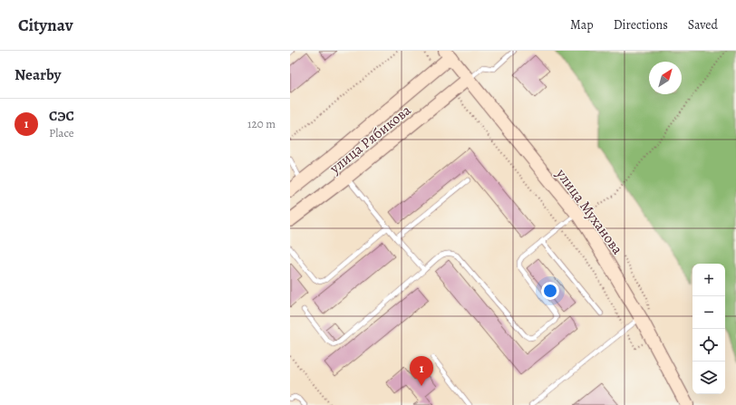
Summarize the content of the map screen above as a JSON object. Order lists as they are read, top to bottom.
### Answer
{
  "streets": {
    "street": ["улица Рябикова", "улица Муханова"]
  },
  "crossings": [
    ["улица Рябикова", "улица Муханова"]
  ],
  "north": "top right",
  "page": {
    "header": "Citynav",
    "nav": ["Map", "Directions", "Saved"],
    "heading": "Nearby",
    "list": [
      {
        "mark": "1",
        "name": "СЭС",
        "note": "Place",
        "value": "120 m"
      }
    ],
    "map_buttons": ["+", "−"],
    "pins": "1"
  }
}
